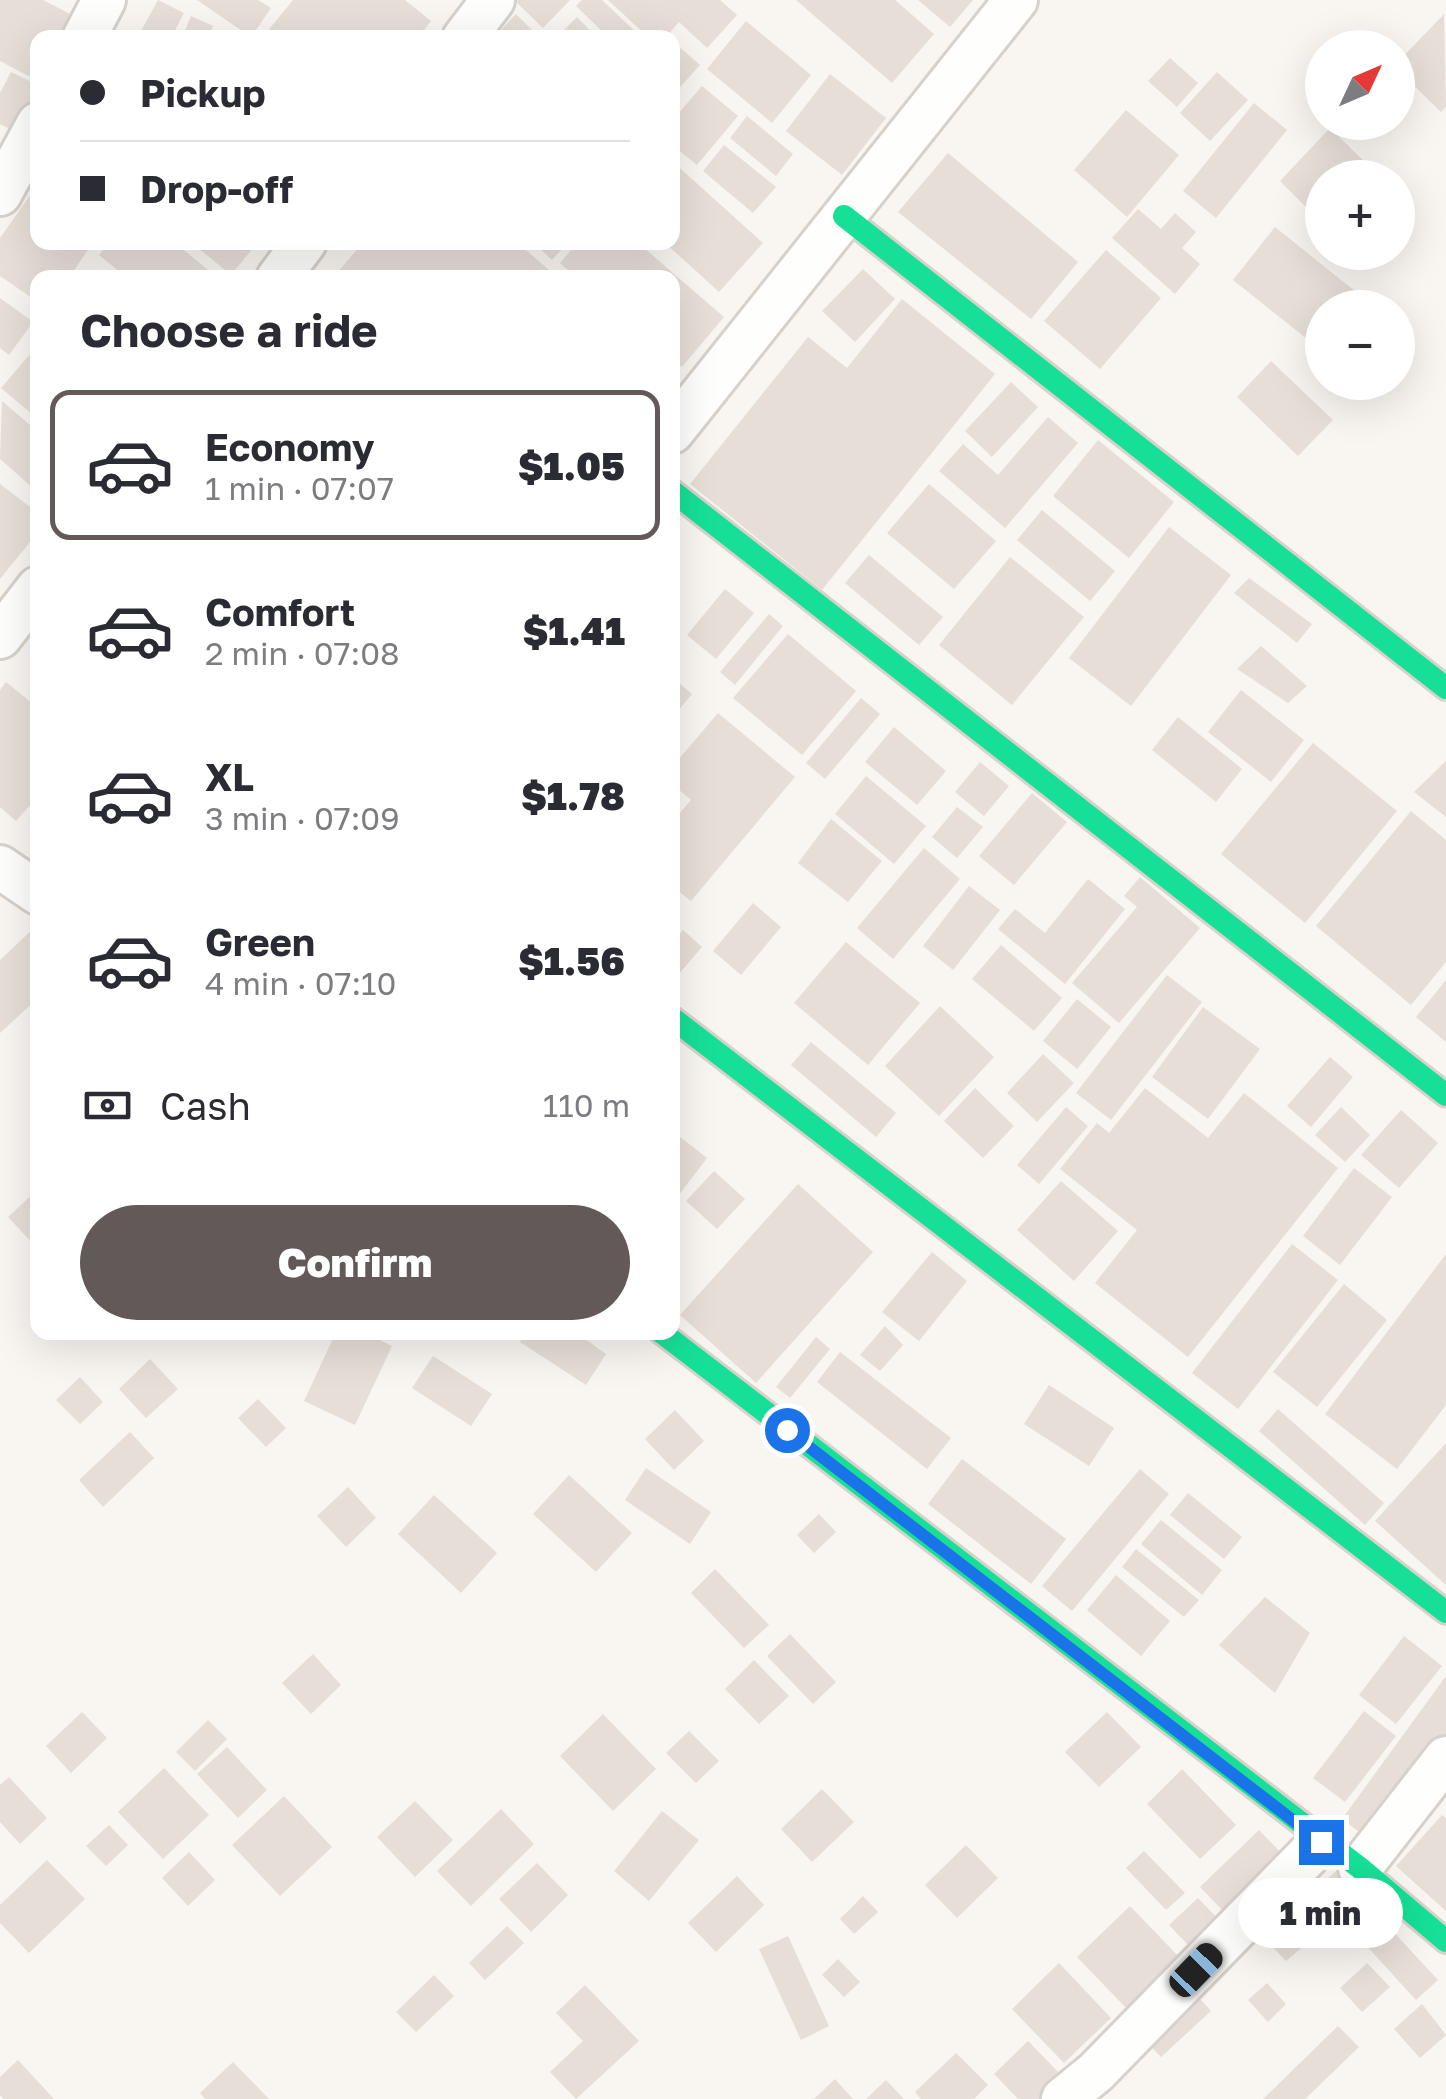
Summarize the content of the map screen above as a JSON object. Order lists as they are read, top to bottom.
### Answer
{
  "north": "top right",
  "page": {
    "map_buttons": ["+", "−"],
    "banner": ["Pickup", "Drop-off"],
    "heading": "Choose a ride",
    "list": [
      {
        "name": "Economy",
        "note": "1 min · 07:07",
        "value": "$1.05"
      },
      {
        "name": "Comfort",
        "note": "2 min · 07:08",
        "value": "$1.41"
      },
      {
        "name": "XL",
        "note": "3 min · 07:09",
        "value": "$1.78"
      },
      {
        "name": "Green",
        "note": "4 min · 07:10",
        "value": "$1.56"
      }
    ],
    "pay": ["Cash", "110 m"],
    "buttons": "Confirm",
    "bubble": "1 min"
  }
}
